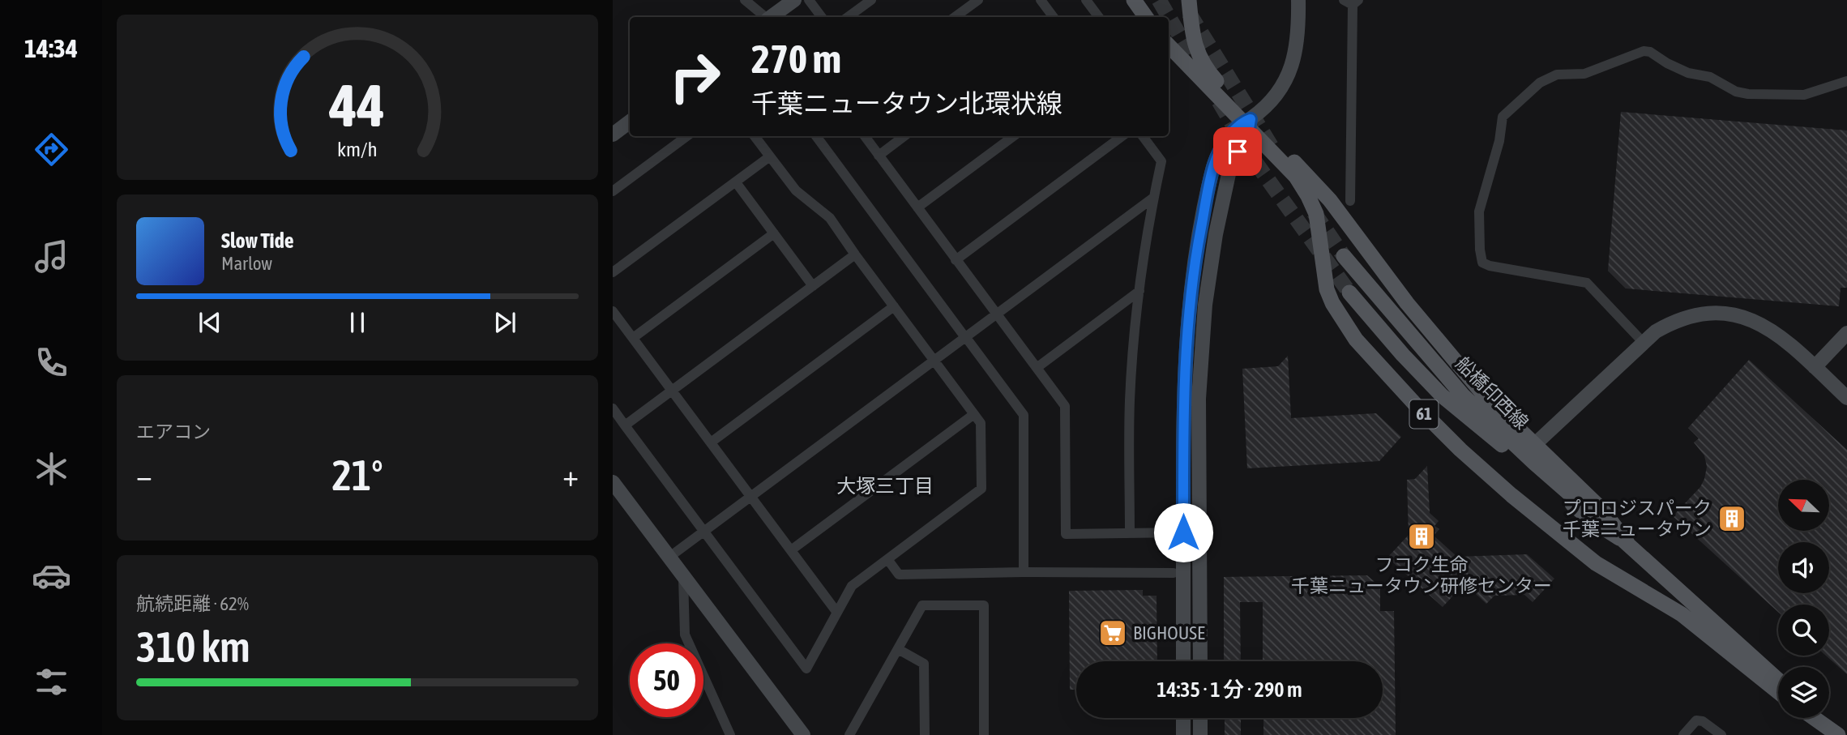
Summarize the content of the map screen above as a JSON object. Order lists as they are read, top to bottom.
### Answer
{
  "streets": {
    "main road": ["船橋印西線", "61"]
  },
  "crossings": [
    ["船橋印西線", "61"]
  ],
  "districts": ["大塚三丁目"],
  "places": {
    "building": ["プロロジスパーク 千葉ニュータウン", "フコク生命 千葉ニュータウン研修センター"],
    "supermarket": ["BIGHOUSE"]
  },
  "north": "top left",
  "page": {
    "tabs": "14:34",
    "turn": ["270 m", "千葉ニュータウン北環状線"],
    "song": ["Slow Tide", "Marlow"],
    "tile": [
      "エアコン",
      ["航続距離 · 62%", "310 km"]
    ],
    "heat": ["−", "21°", "+"],
    "limit": "50",
    "trip": "14:35 · 1 分 · 290 m",
    "gauge": ["44", "km/h"]
  }
}
